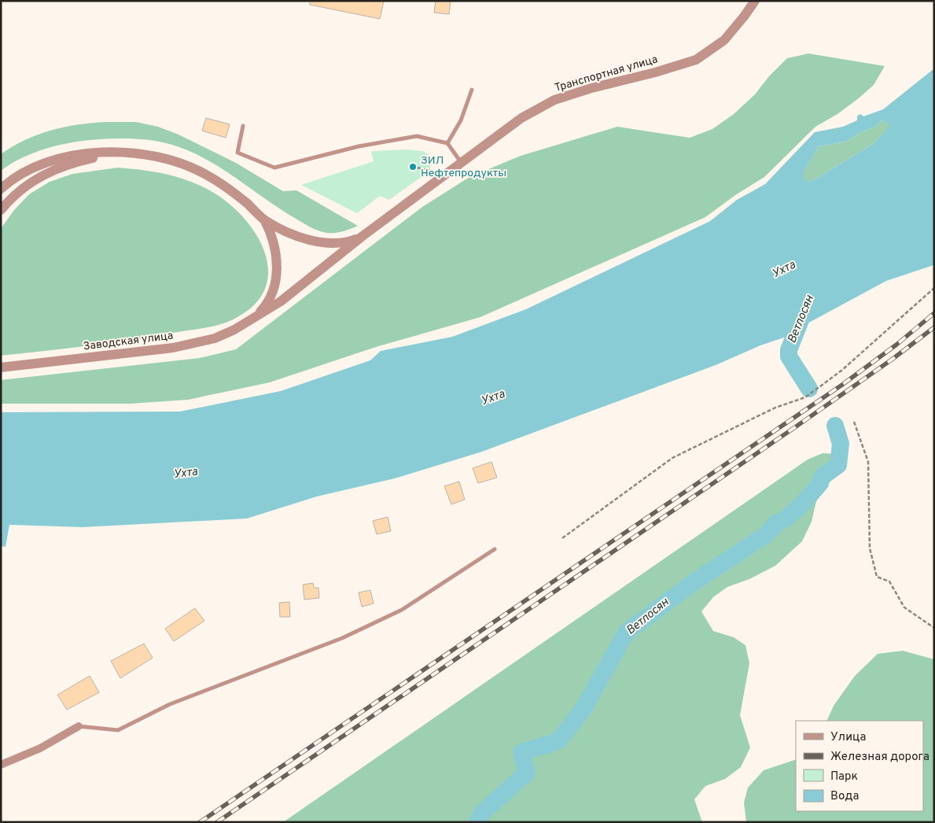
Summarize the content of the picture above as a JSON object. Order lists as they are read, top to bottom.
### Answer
{
  "streets": {
    "street": ["Транспортная улица", "Заводская улица"]
  },
  "crossings": [
    ["Транспортная улица", "Заводская улица"]
  ],
  "water": ["Ухта", "Ветлосян"],
  "places": ["ЗИЛ Нефтепродукты"],
  "legend": [
    "Улица",
    "Железная дорога",
    "Парк",
    "Вода"
  ]
}
